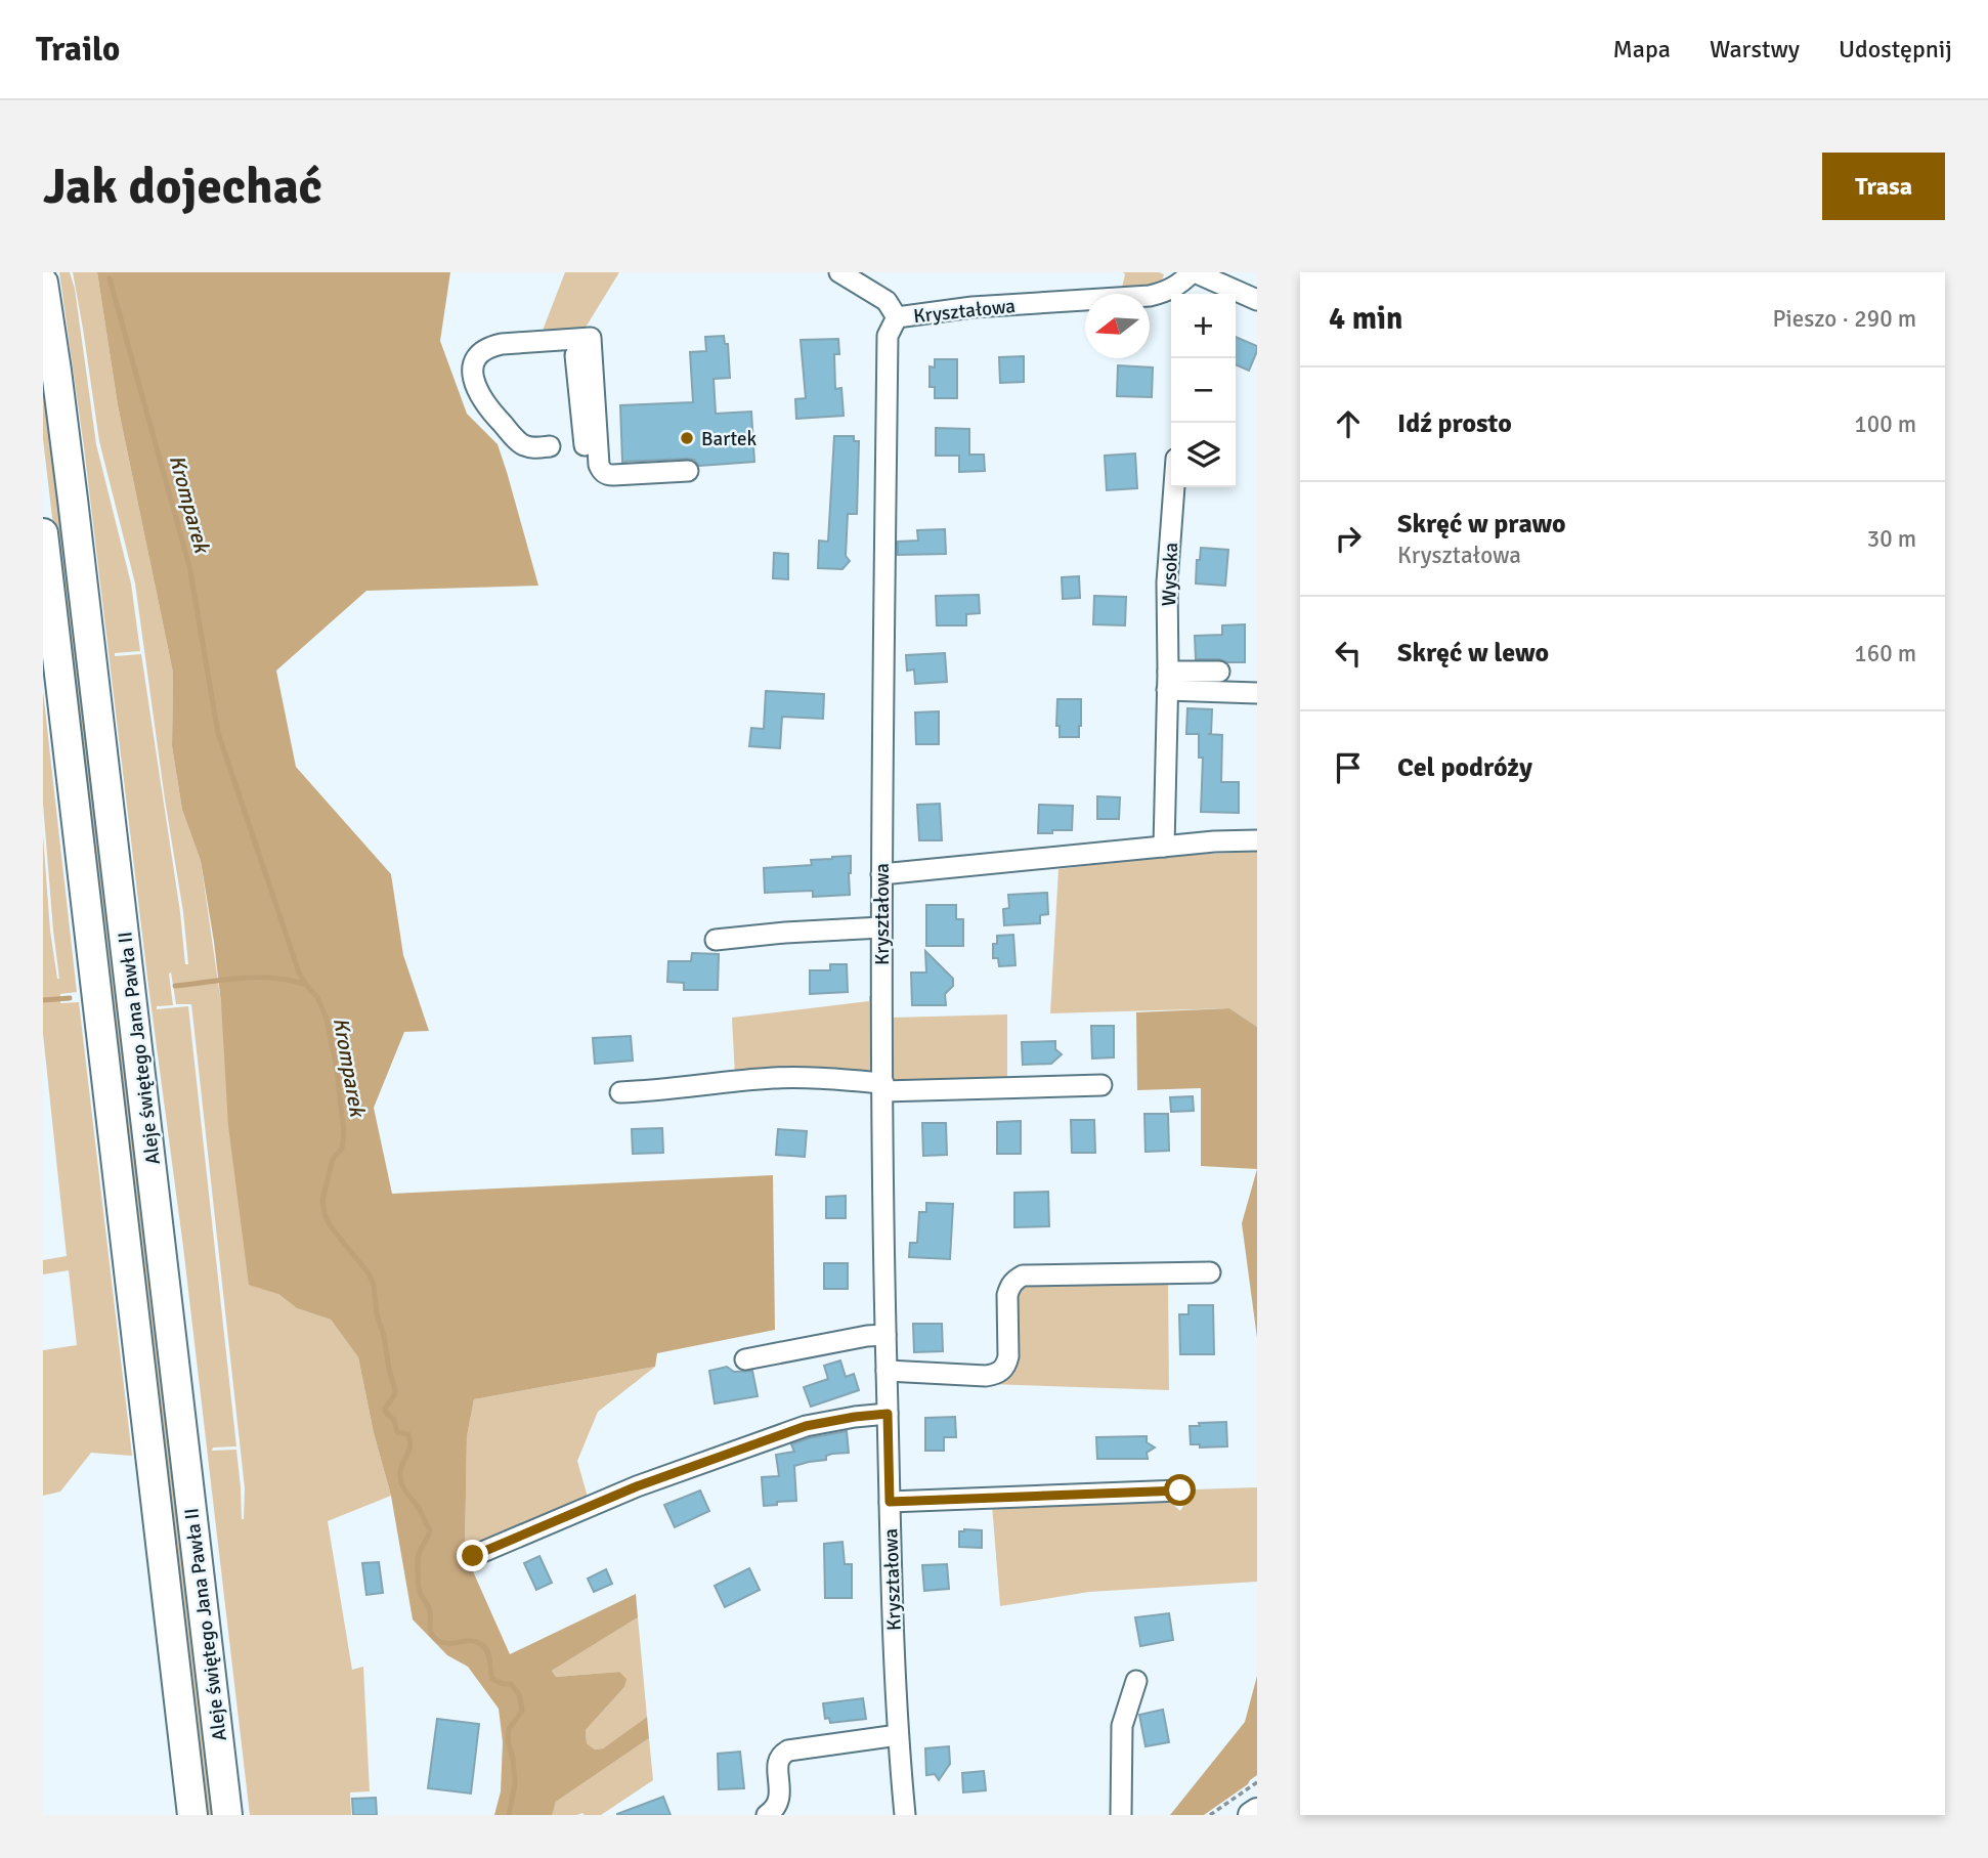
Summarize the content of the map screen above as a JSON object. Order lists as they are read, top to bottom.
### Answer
{
  "streets": {
    "highway": ["Aleje świętego Jana Pawła II"],
    "street": ["Kryształowa", "Wysoka"]
  },
  "water": ["Kromparek"],
  "places": ["Bartek"],
  "north": "left",
  "page": {
    "header": "Trailo",
    "nav": ["Mapa", "Warstwy", "Udostępnij"],
    "buttons": "Trasa",
    "title": "Jak dojechać",
    "heading": ["4 min", "Pieszo · 290 m"],
    "map_buttons": ["+", "−"],
    "list": [
      ["Idź prosto", "100 m"],
      ["Skręć w prawo", "Kryształowa", "30 m"],
      ["Skręć w lewo", "160 m"],
      "Cel podróży"
    ]
  }
}
